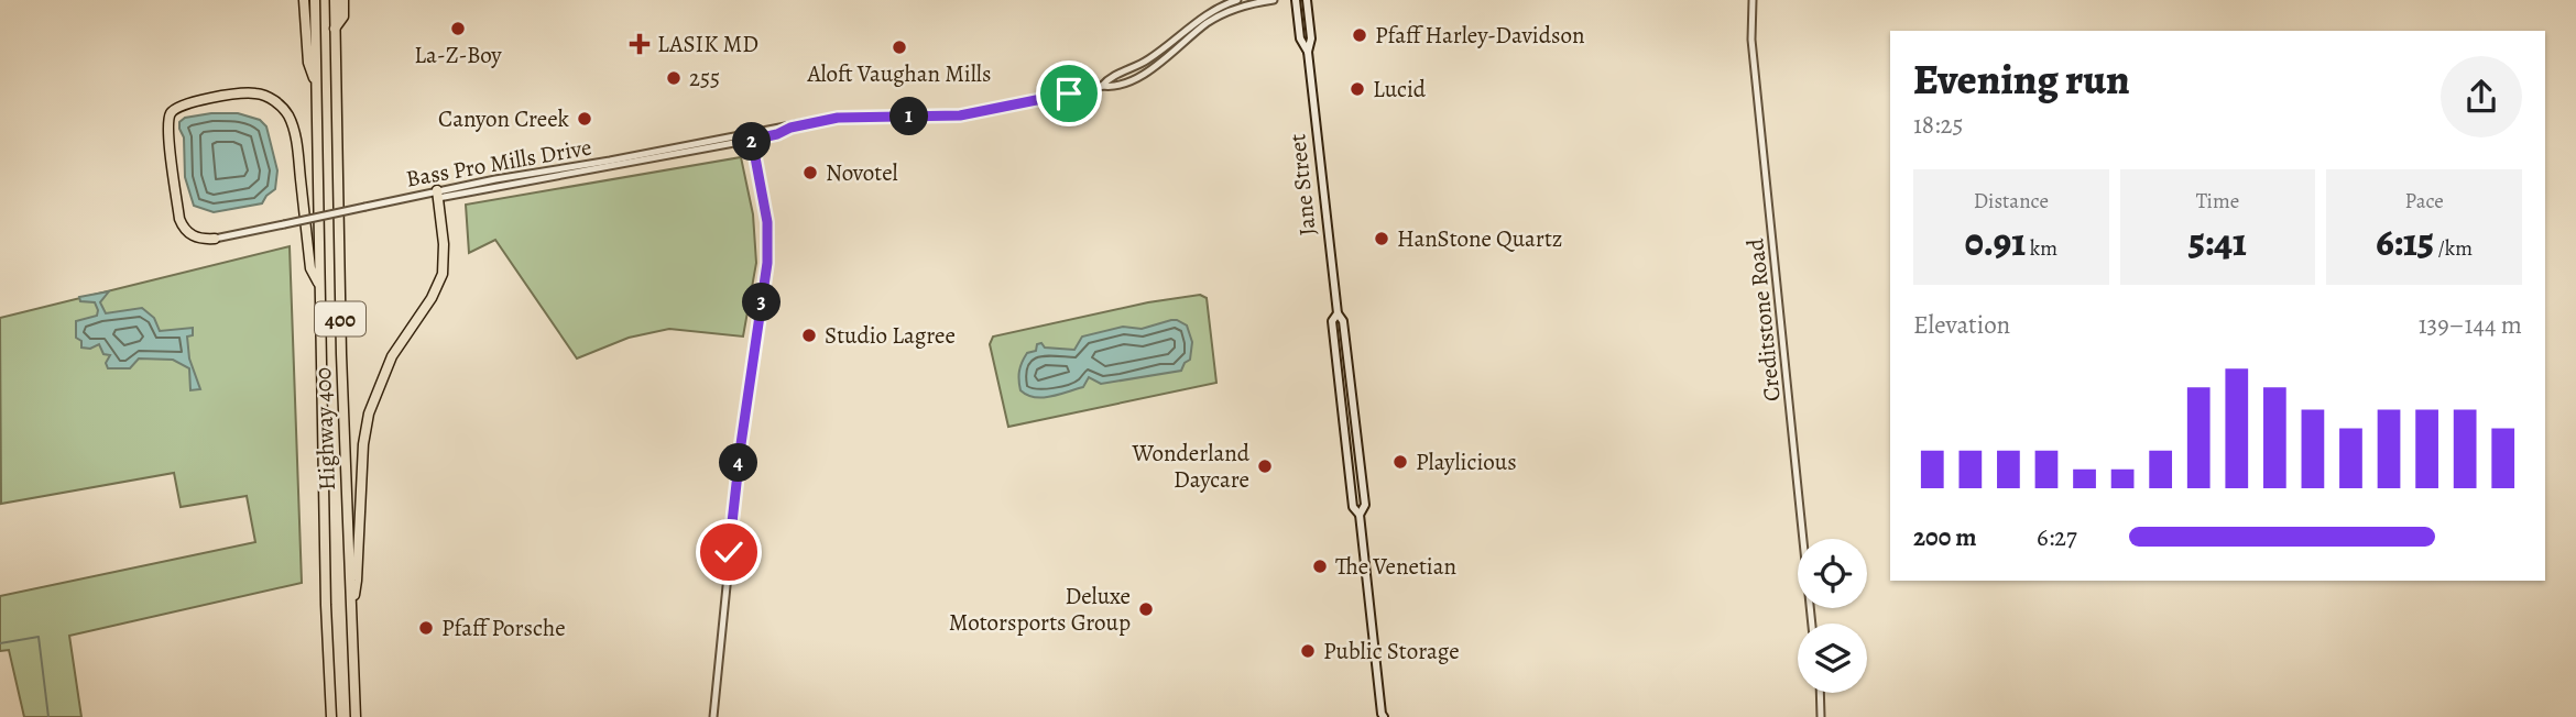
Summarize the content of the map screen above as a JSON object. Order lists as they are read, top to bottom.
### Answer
{
  "streets": {
    "highway": ["400", "Highway 400"],
    "main road": ["Jane Street"],
    "street": ["Bass Pro Mills Drive", "Creditstone Road"]
  },
  "places": {
    "other": [
      "La-Z-Boy",
      "Pfaff Harley-Davidson",
      "Aloft Vaughan Mills",
      "255",
      "Lucid",
      "Canyon Creek",
      "Novotel",
      "HanStone Quartz",
      "Studio Lagree",
      "Playlicious",
      "Wonderland Daycare",
      "The Venetian",
      "Deluxe Motorsports Group",
      "Pfaff Porsche",
      "Public Storage"
    ],
    "health": ["LASIK MD"]
  },
  "page": {
    "heading": ["Evening run", "18:25"],
    "pins": [
      "1",
      "2",
      "3",
      "4"
    ],
    "stats": [
      ["Distance", "0.91 km"],
      ["Time", "5:41"],
      ["Pace", "6:15 /km"]
    ],
    "chart": ["Elevation", "139–144 m"],
    "list": [
      {
        "name": "200 m",
        "note": "6:27"
      }
    ]
  }
}
